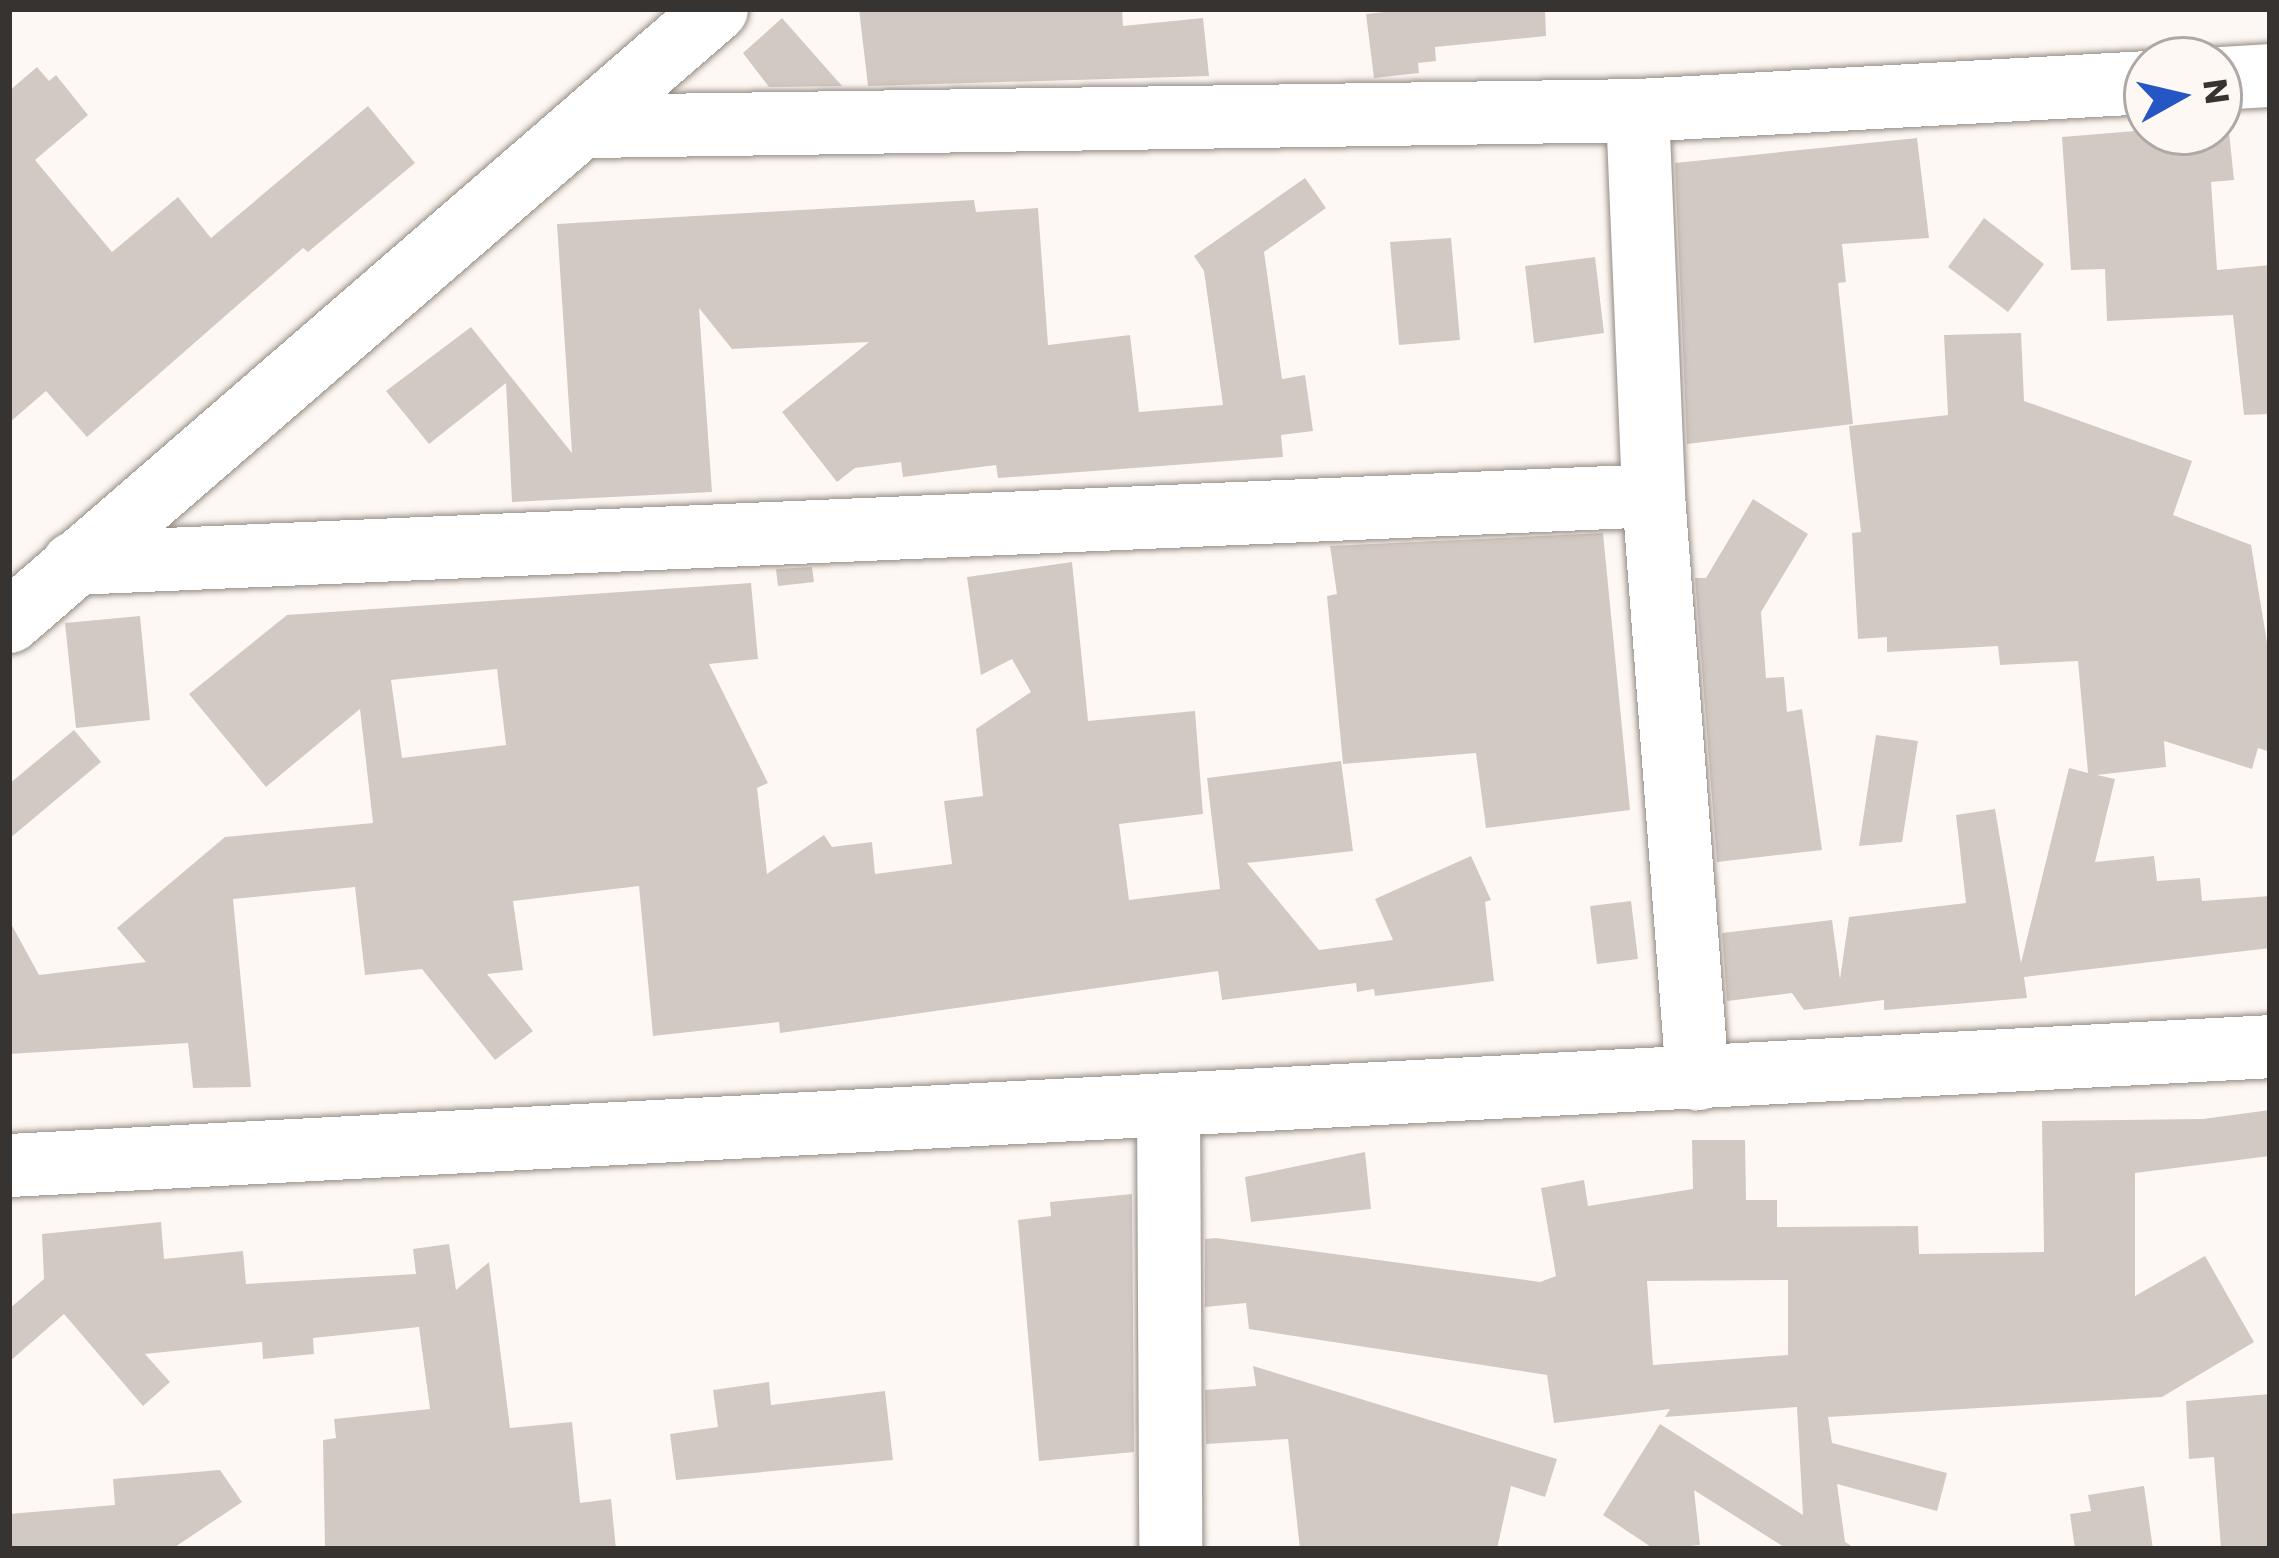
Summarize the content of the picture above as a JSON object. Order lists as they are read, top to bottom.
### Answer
{
  "north": "right"
}
